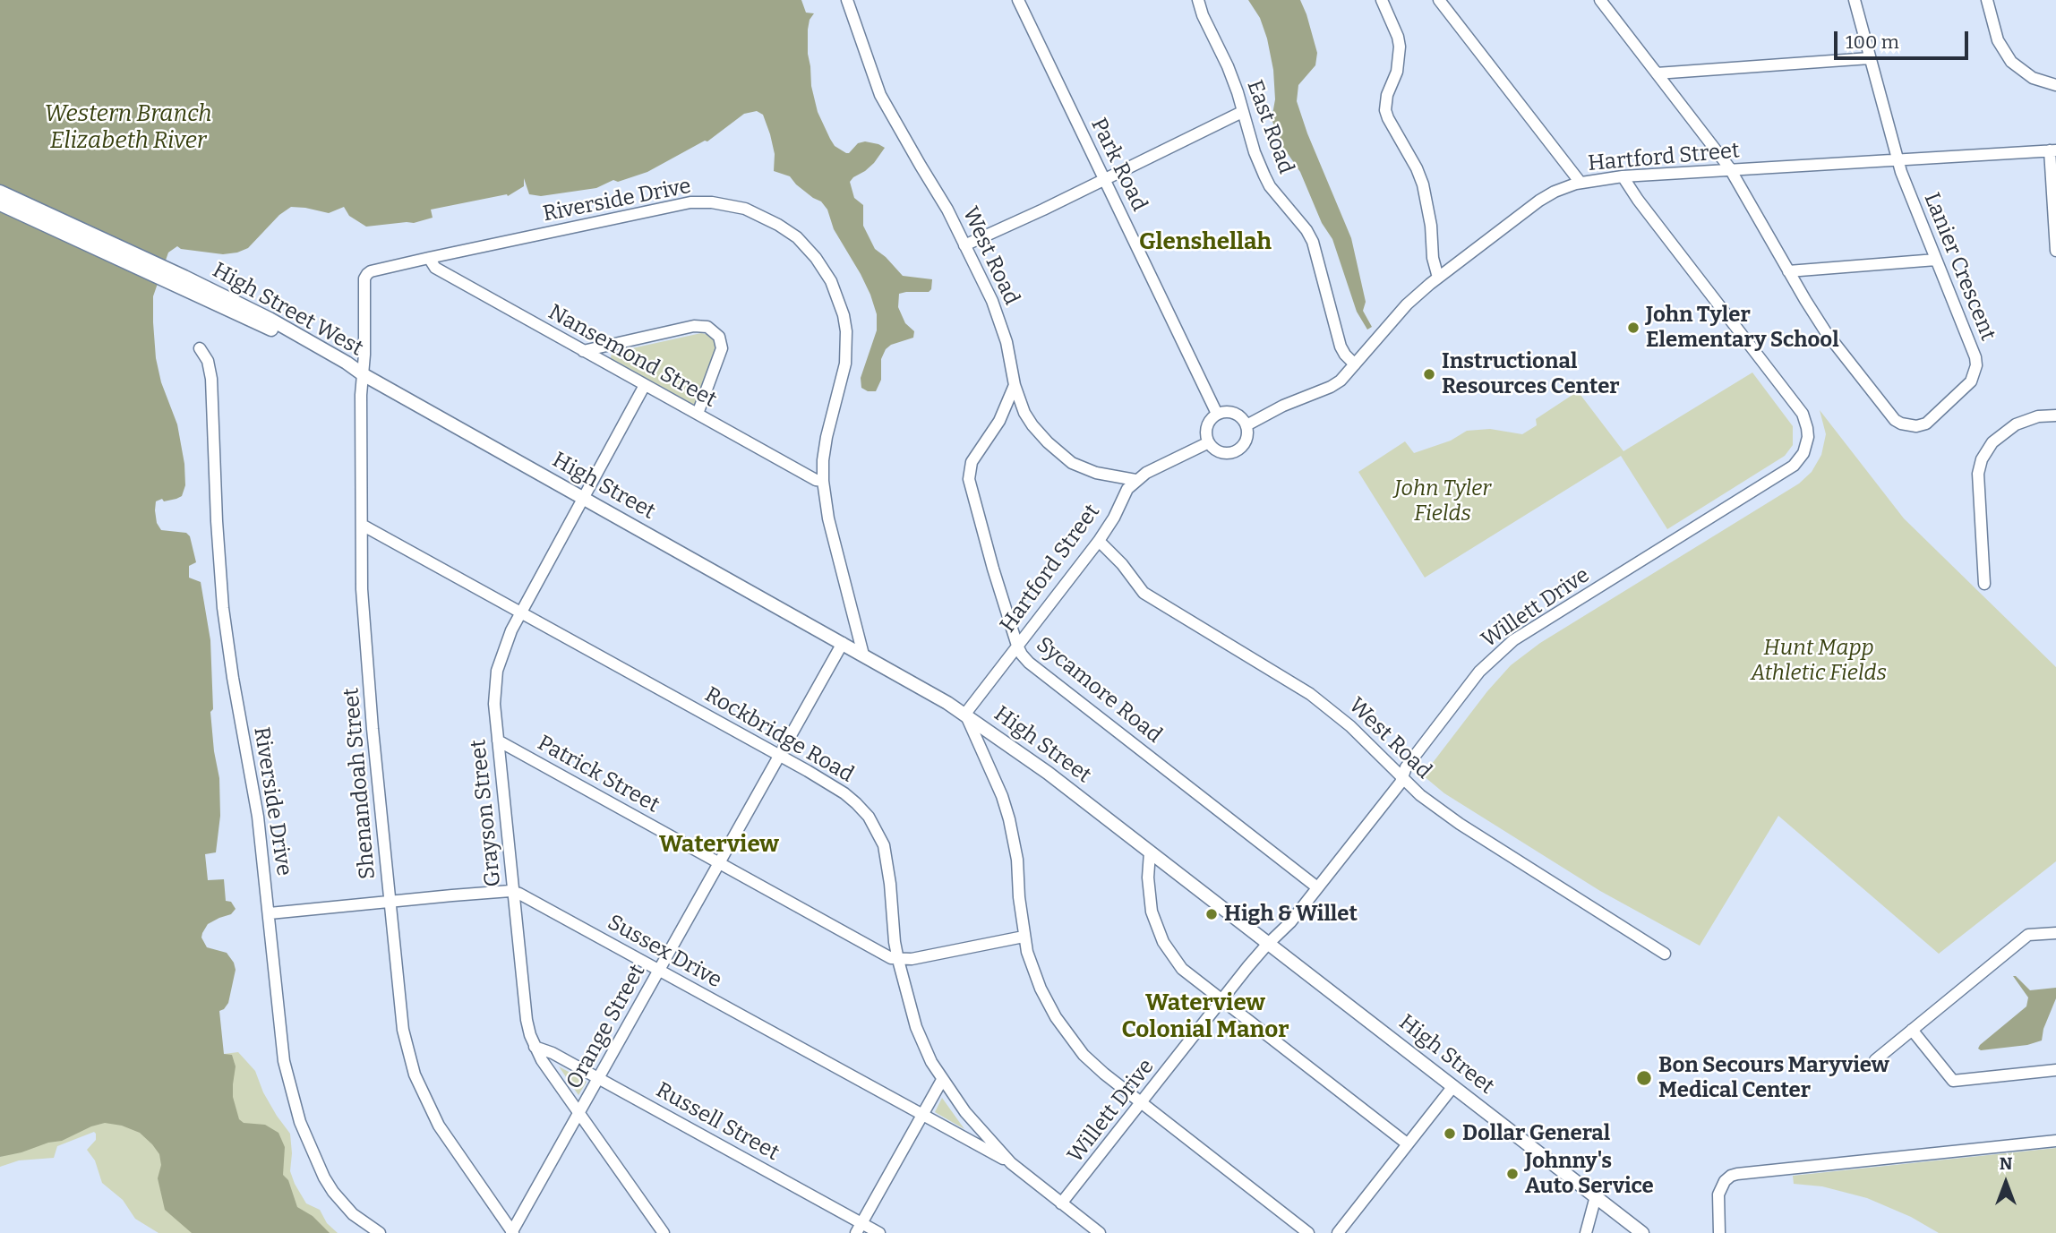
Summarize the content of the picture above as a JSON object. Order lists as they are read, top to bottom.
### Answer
{
  "streets": {
    "main road": ["High Street West", "High Street"],
    "street": [
      "East Road",
      "Hartford Street",
      "Park Road",
      "Riverside Drive",
      "West Road",
      "Lanier Crescent",
      "Nansemond Street",
      "Willett Drive",
      "Sycamore Road",
      "Rockbridge Road",
      "Patrick Street",
      "Shenandoah Street",
      "Grayson Street",
      "Sussex Drive",
      "Orange Street",
      "Russell Street"
    ]
  },
  "crossings": [
    ["East Road", "Hartford Street"],
    ["Hartford Street", "Park Road"],
    ["Hartford Street", "West Road"],
    ["Hartford Street", "Lanier Crescent"],
    ["Hartford Street", "High Street"],
    ["Hartford Street", "Willett Drive"],
    ["Hartford Street", "Sycamore Road"],
    ["Riverside Drive", "Nansemond Street"],
    ["Riverside Drive", "High Street"],
    ["Riverside Drive", "Shenandoah Street"],
    ["West Road", "Willett Drive"],
    ["West Road", "Sycamore Road"],
    ["High Street West", "High Street"],
    ["High Street West", "Shenandoah Street"],
    ["Nansemond Street", "Grayson Street"],
    ["High Street", "Willett Drive"],
    ["High Street", "Shenandoah Street"],
    ["High Street", "Grayson Street"],
    ["High Street", "Orange Street"],
    ["Willett Drive", "Sycamore Road"],
    ["Willett Drive", "Rockbridge Road"],
    ["Rockbridge Road", "Patrick Street"],
    ["Rockbridge Road", "Shenandoah Street"],
    ["Rockbridge Road", "Grayson Street"],
    ["Rockbridge Road", "Sussex Drive"],
    ["Rockbridge Road", "Orange Street"],
    ["Patrick Street", "Grayson Street"],
    ["Patrick Street", "Orange Street"],
    ["Shenandoah Street", "Orange Street"],
    ["Grayson Street", "Sussex Drive"],
    ["Grayson Street", "Orange Street"],
    ["Grayson Street", "Russell Street"],
    ["Sussex Drive", "Orange Street"],
    ["Orange Street", "Russell Street"]
  ],
  "districts": ["Glenshellah", "Waterview", "Waterview Colonial Manor"],
  "water": ["Western Branch Elizabeth River"],
  "parks": ["John Tyler Fields", "Hunt Mapp Athletic Fields"],
  "places": [
    "John Tyler Elementary School",
    "Instructional Resources Center",
    "High & Willet",
    "Bon Secours Maryview Medical Center",
    "Dollar General",
    "Johnny's Auto Service"
  ],
  "scale_bar": "100 m",
  "north": "top"
}
